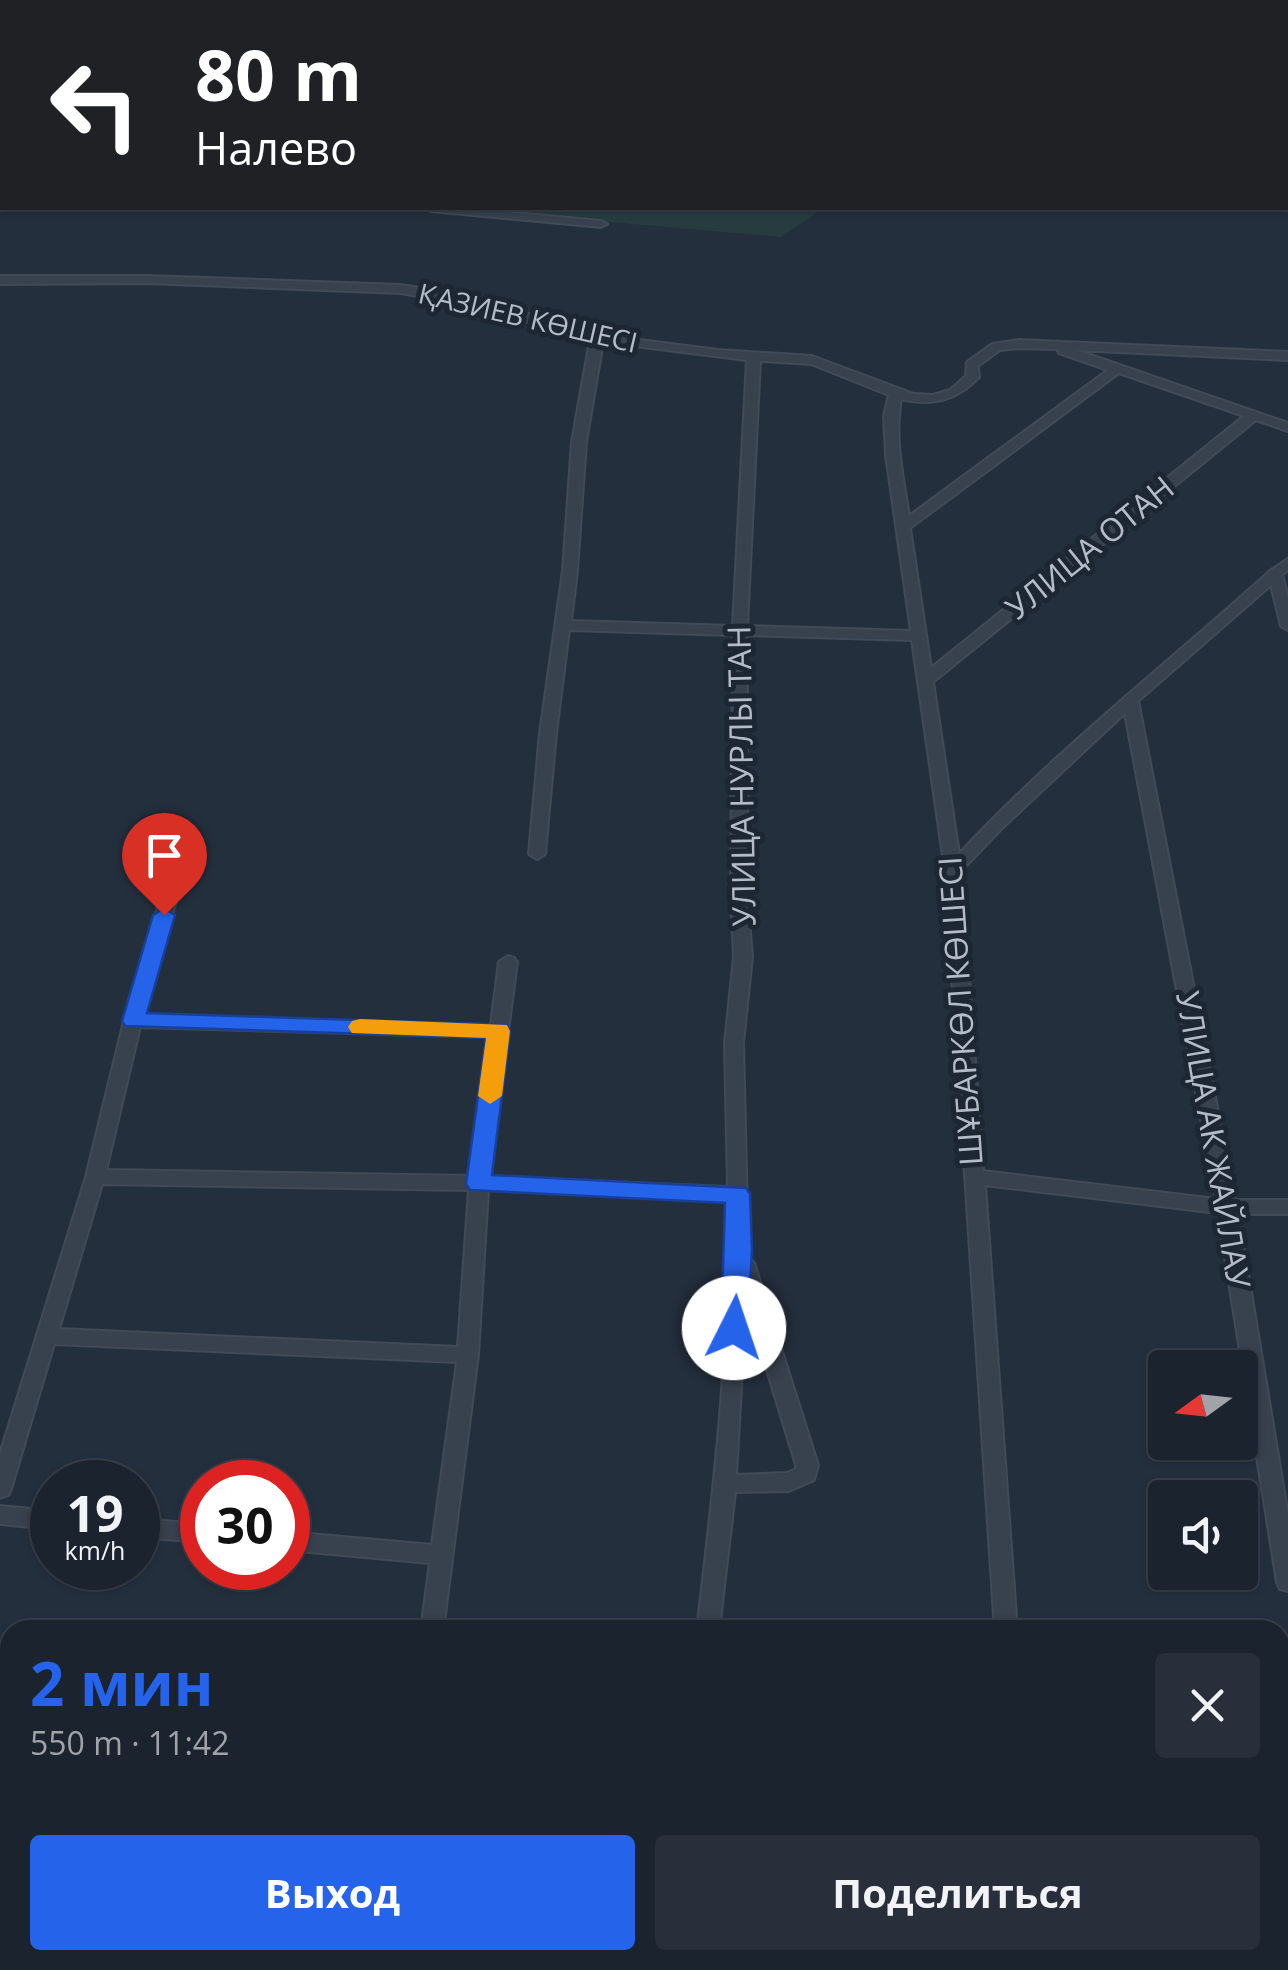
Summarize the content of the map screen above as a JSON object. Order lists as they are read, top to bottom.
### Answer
{
  "streets": {
    "street": [
      "ҚАЗИЕВ КӨШЕСІ",
      "УЛИЦА ОТАН",
      "УЛИЦА НУРЛЫ ТАН",
      "ШҰБАРКӨЛ КӨШЕСІ",
      "УЛИЦА АК ЖАЙЛАУ"
    ]
  },
  "crossings": [
    ["ҚАЗИЕВ КӨШЕСІ", "УЛИЦА НУРЛЫ ТАН"],
    ["ҚАЗИЕВ КӨШЕСІ", "ШҰБАРКӨЛ КӨШЕСІ"],
    ["УЛИЦА ОТАН", "ШҰБАРКӨЛ КӨШЕСІ"]
  ],
  "north": "left",
  "page": {
    "turn": ["80 m", "Налево"],
    "speed": "19 km/h",
    "limit": "30",
    "heading": ["2 мин", "550 m · 11:42"],
    "buttons": ["Выход", "Поделиться"]
  }
}
